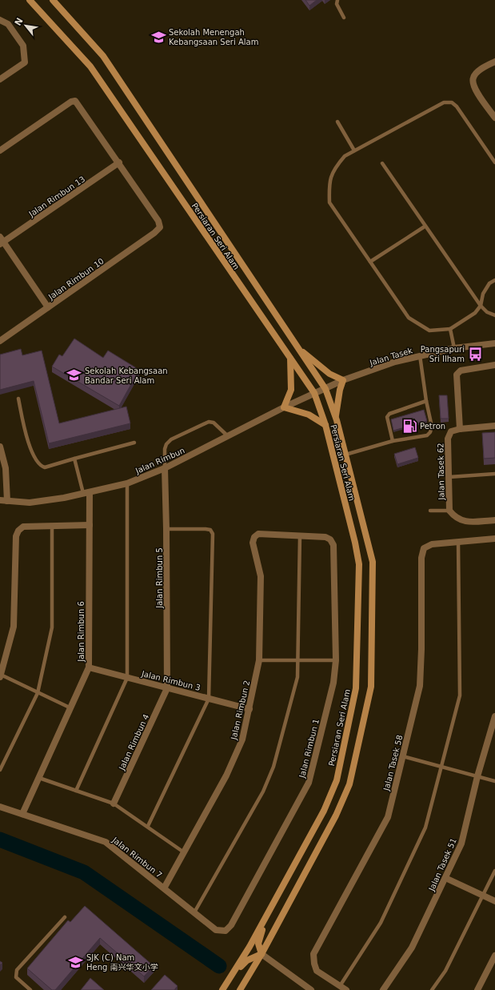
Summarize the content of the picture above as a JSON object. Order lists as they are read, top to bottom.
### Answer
{
  "streets": {
    "main road": ["Persiaran Seri Alam"],
    "street": [
      "Jalan Rimbun 13",
      "Jalan Rimbun 10",
      "Jalan Tasek",
      "Jalan Rimbun",
      "Jalan Tasek 62",
      "Jalan Rimbun 5",
      "Jalan Rimbun 6",
      "Jalan Rimbun 3",
      "Jalan Rimbun 2",
      "Jalan Rimbun 4",
      "Jalan Rimbun 1",
      "Jalan Tasek 58",
      "Jalan Rimbun 7",
      "Jalan Tasek 51"
    ]
  },
  "crossings": [
    ["Jalan Rimbun 13", "Jalan Rimbun 10"],
    ["Persiaran Seri Alam", "Jalan Tasek"],
    ["Persiaran Seri Alam", "Jalan Rimbun"],
    ["Jalan Tasek", "Jalan Rimbun"],
    ["Jalan Rimbun", "Jalan Rimbun 5"],
    ["Jalan Rimbun", "Jalan Rimbun 6"],
    ["Jalan Rimbun 5", "Jalan Rimbun 3"],
    ["Jalan Rimbun 5", "Jalan Rimbun 4"],
    ["Jalan Rimbun 6", "Jalan Rimbun 3"],
    ["Jalan Rimbun 6", "Jalan Rimbun 7"],
    ["Jalan Rimbun 3", "Jalan Rimbun 2"],
    ["Jalan Rimbun 3", "Jalan Rimbun 4"],
    ["Jalan Rimbun 2", "Jalan Rimbun 1"],
    ["Jalan Rimbun 2", "Jalan Rimbun 7"],
    ["Jalan Rimbun 1", "Jalan Rimbun 7"]
  ],
  "places": {
    "school or university": ["Sekolah Menengah Kebangsaan Seri Alam", "Sekolah Kebangsaan Bandar Seri Alam", "SJK (C) Nam Heng 南兴华文小学"],
    "bus stop": ["Pangsapuri Sri Ilham"],
    "fuel station": ["Petron"]
  },
  "north": "top left"
}
